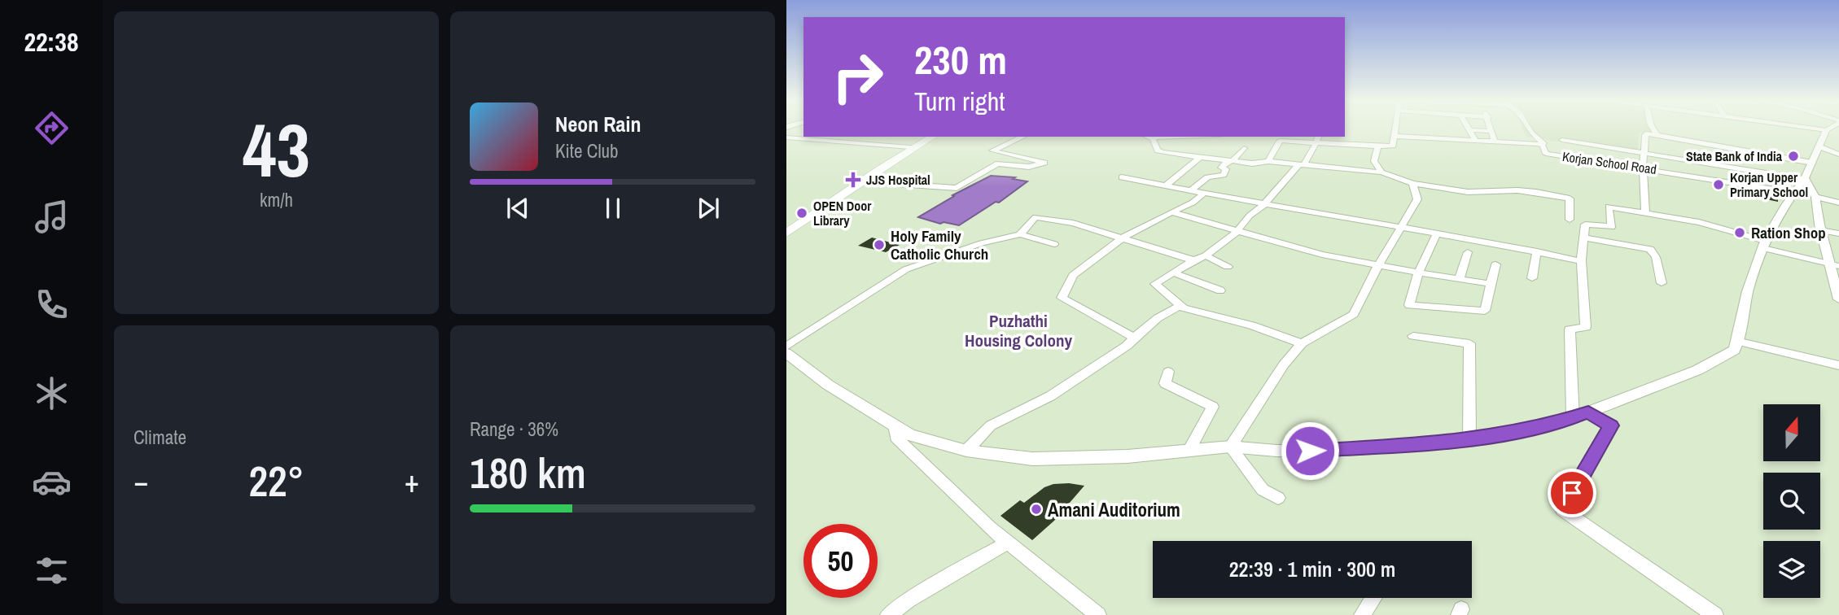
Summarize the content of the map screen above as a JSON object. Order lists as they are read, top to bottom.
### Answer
{
  "streets": {
    "street": ["Korjan School Road"]
  },
  "districts": ["Puzhathi Housing Colony"],
  "places": {
    "other": [
      "State Bank of India",
      "Korjan Upper Primary School",
      "OPEN Door Library",
      "Ration Shop",
      "Holy Family Catholic Church",
      "Amani Auditorium"
    ],
    "health": ["JJS Hospital"]
  },
  "north": "top",
  "page": {
    "tabs": "22:38",
    "tile": [
      ["43", "km/h"],
      "Climate",
      ["Range · 36%", "180 km"]
    ],
    "turn": ["230 m", "Turn right"],
    "song": ["Neon Rain", "Kite Club"],
    "heat": ["−", "22°", "+"],
    "limit": "50",
    "trip": "22:39 · 1 min · 300 m"
  }
}
